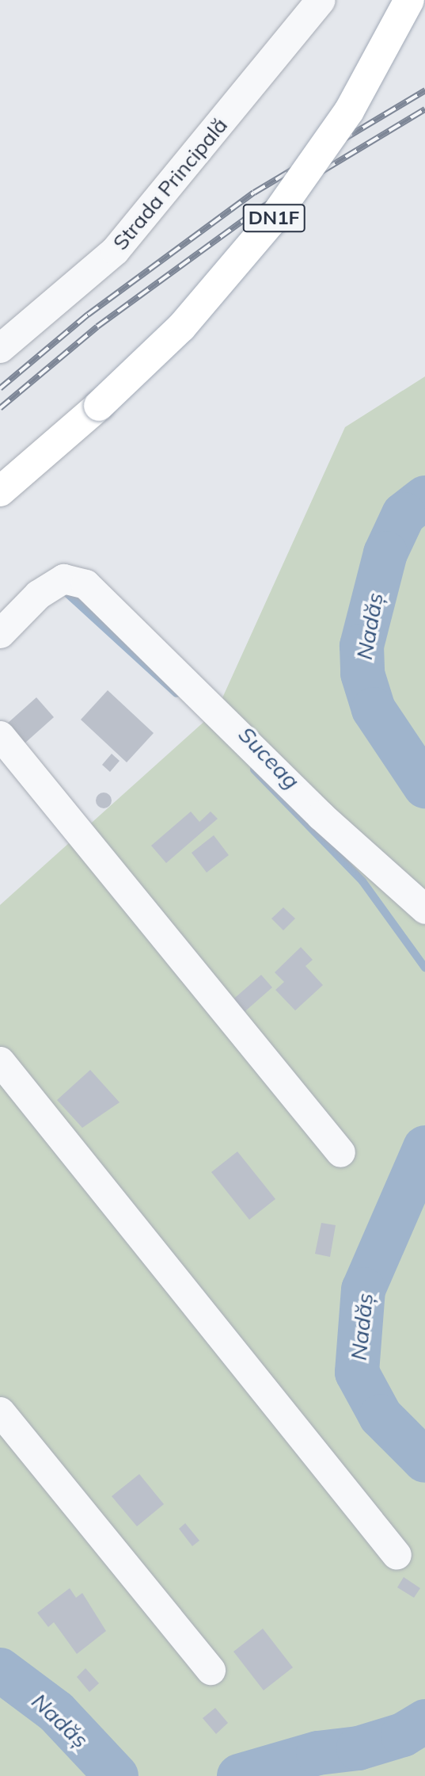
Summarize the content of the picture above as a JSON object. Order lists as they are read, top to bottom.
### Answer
{
  "streets": {
    "main road": ["DN1F"],
    "street": ["Strada Principală"]
  },
  "water": ["Nadăș", "Suceag"]
}
